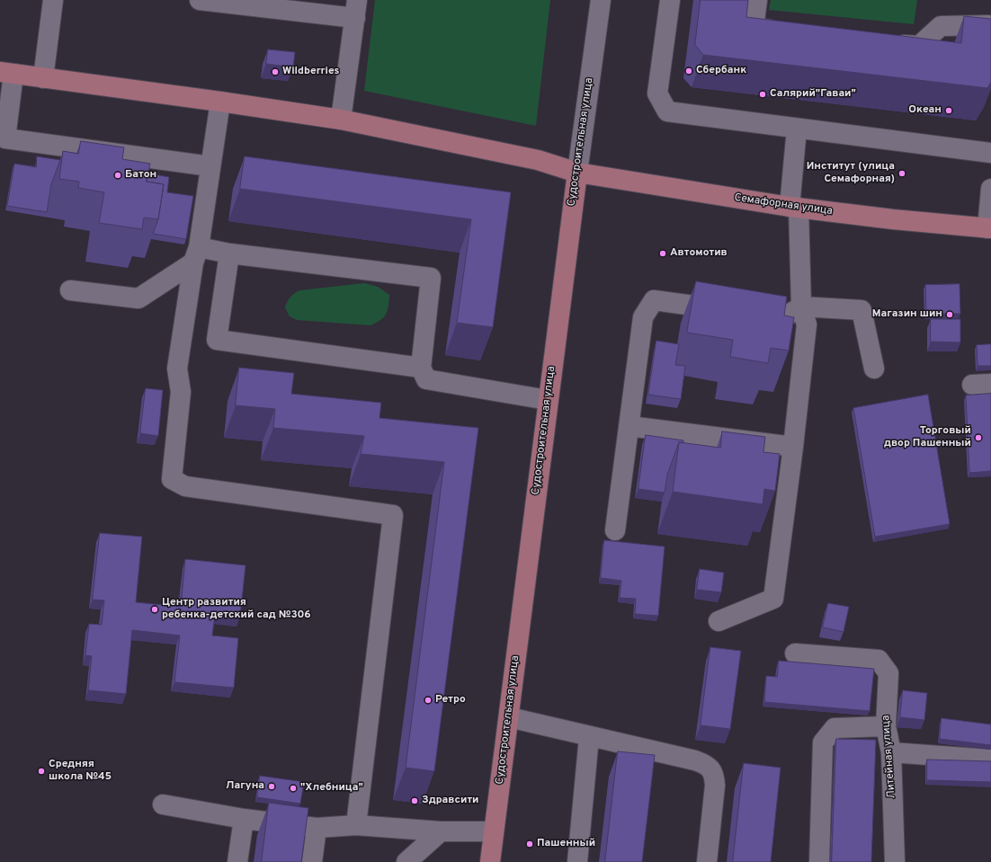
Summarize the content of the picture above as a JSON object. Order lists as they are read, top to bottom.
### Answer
{
  "streets": {
    "main road": ["Судостроительная улица", "Семафорная улица"],
    "street": ["Литейная улица"]
  },
  "crossings": [
    ["Судостроительная улица", "Семафорная улица"]
  ],
  "places": [
    "Сбербанк",
    "Wildberries",
    "Салярий\"Гаваи\"",
    "Океан",
    "Институт (улица Семафорная)",
    "Батон",
    "Автомотив",
    "Магазин шин",
    "Торговый двор Пашенный",
    "Центр развития ребенка-детский сад №306",
    "Ретро",
    "Средняя школа №45",
    "Лагуна",
    "\"Хлебница\"",
    "Здравсити",
    "Пашенный"
  ]
}
